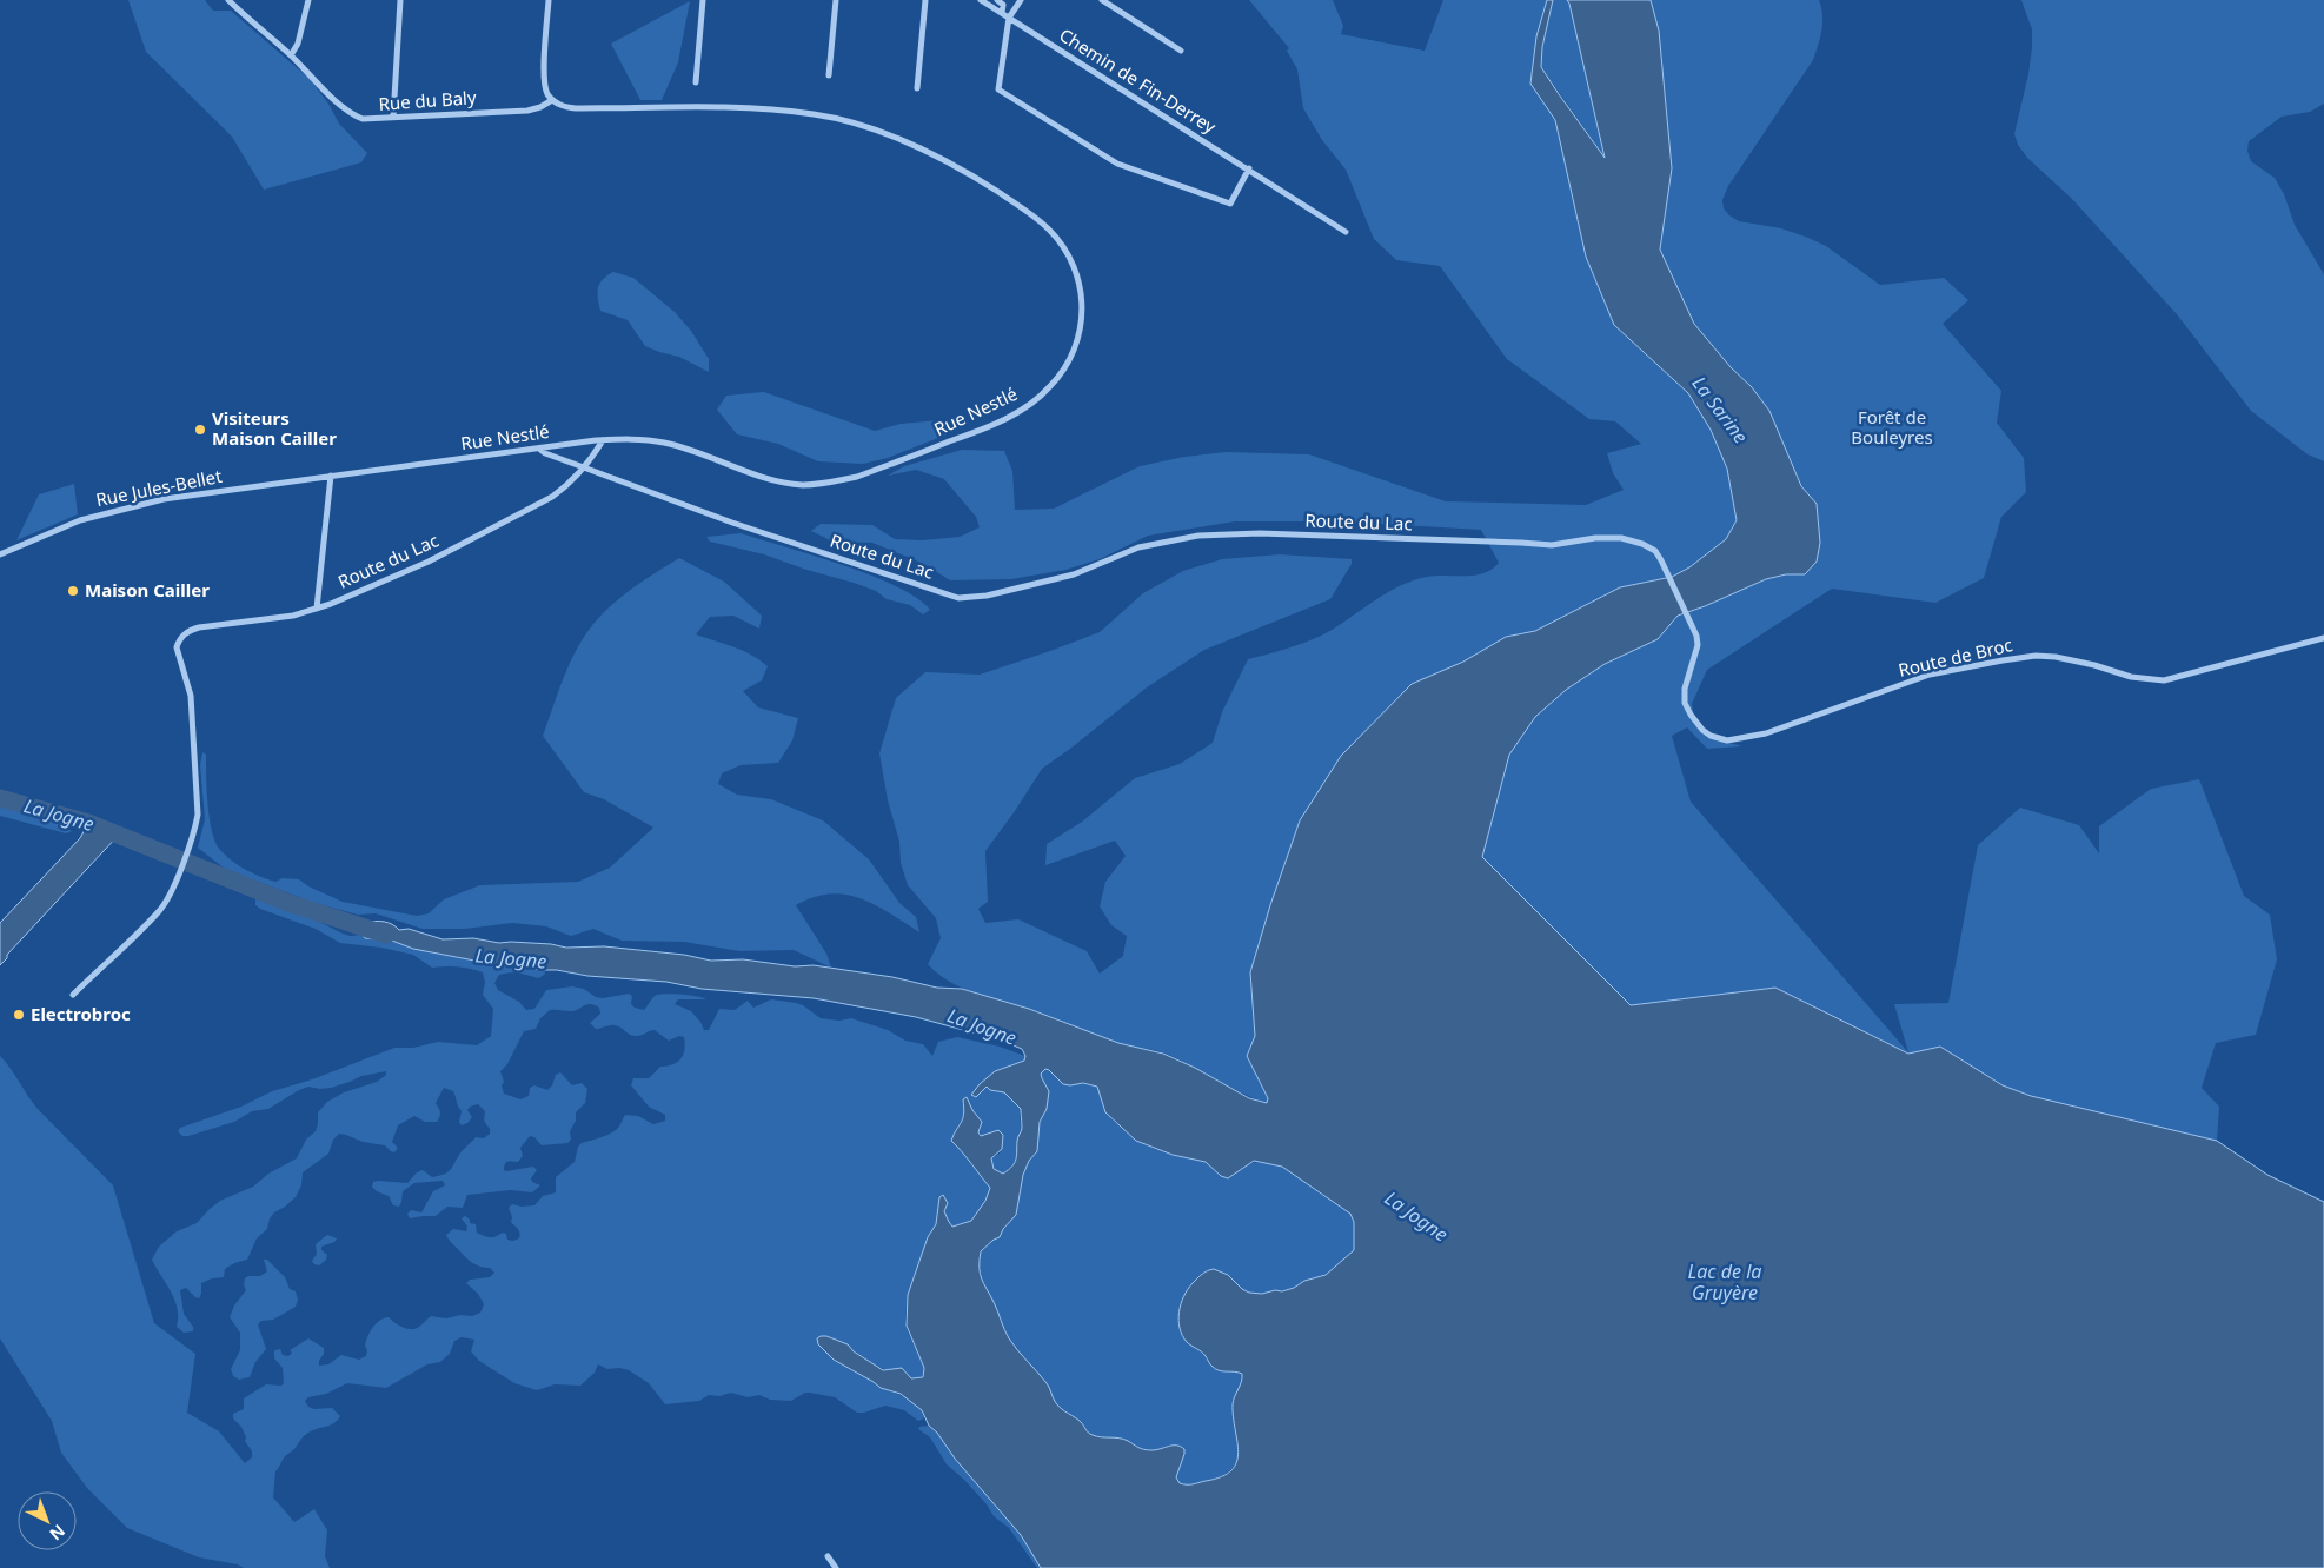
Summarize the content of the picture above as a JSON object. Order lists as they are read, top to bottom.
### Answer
{
  "streets": {
    "street": [
      "Chemin de Fin-Derrey",
      "Rue du Baly",
      "Rue Nestlé",
      "Rue Jules-Bellet",
      "Route du Lac",
      "Route de Broc"
    ]
  },
  "crossings": [
    ["Rue du Baly", "Rue Nestlé"],
    ["Rue Nestlé", "Rue Jules-Bellet"],
    ["Route du Lac", "Route de Broc"]
  ],
  "water": ["La Sarine", "La Jogne", "Lac de la Gruyère"],
  "parks": ["Forêt de Bouleyres"],
  "places": ["Visiteurs Maison Cailler", "Maison Cailler", "Electrobroc"],
  "north": "bottom right"
}
